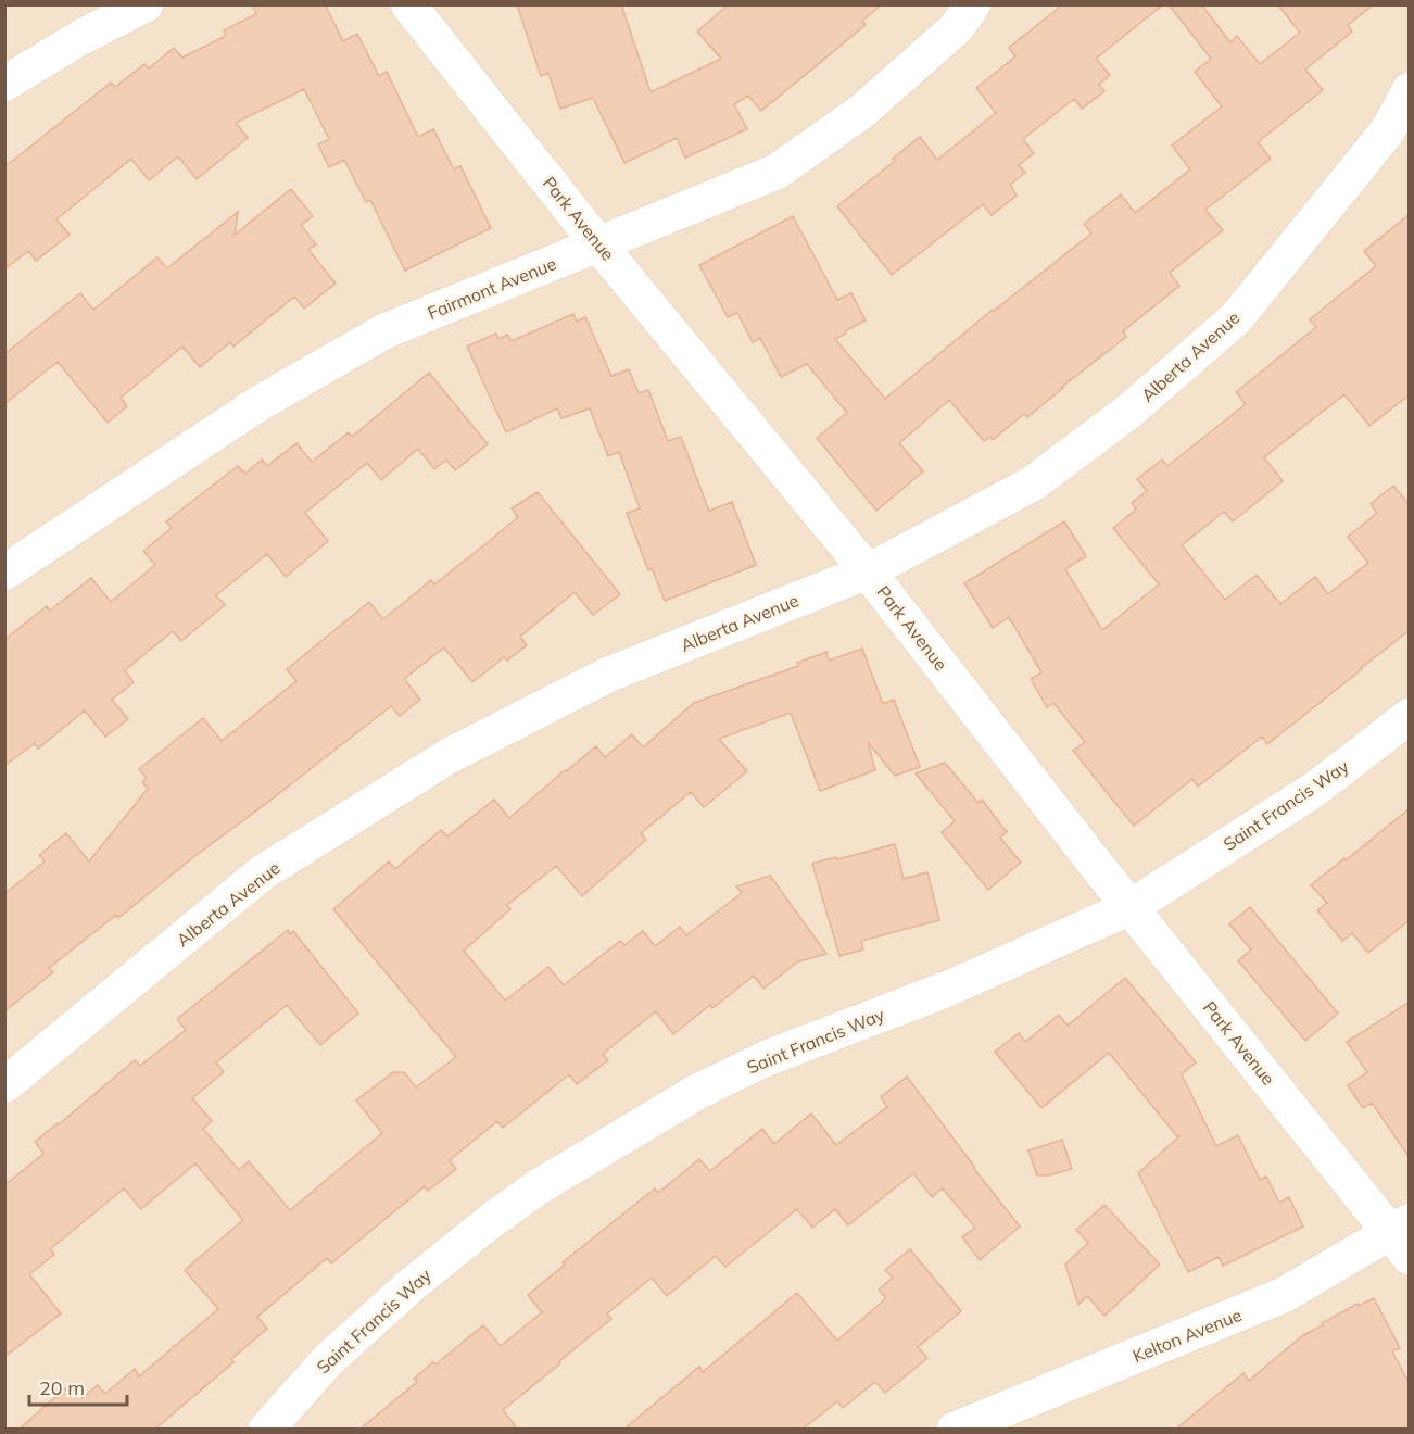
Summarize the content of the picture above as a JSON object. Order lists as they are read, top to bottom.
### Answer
{
  "streets": {
    "street": [
      "Park Avenue",
      "Fairmont Avenue",
      "Alberta Avenue",
      "Saint Francis Way",
      "Kelton Avenue"
    ]
  },
  "crossings": [
    ["Park Avenue", "Fairmont Avenue"],
    ["Park Avenue", "Alberta Avenue"],
    ["Park Avenue", "Saint Francis Way"],
    ["Park Avenue", "Kelton Avenue"]
  ],
  "scale_bar": "20 m"
}
